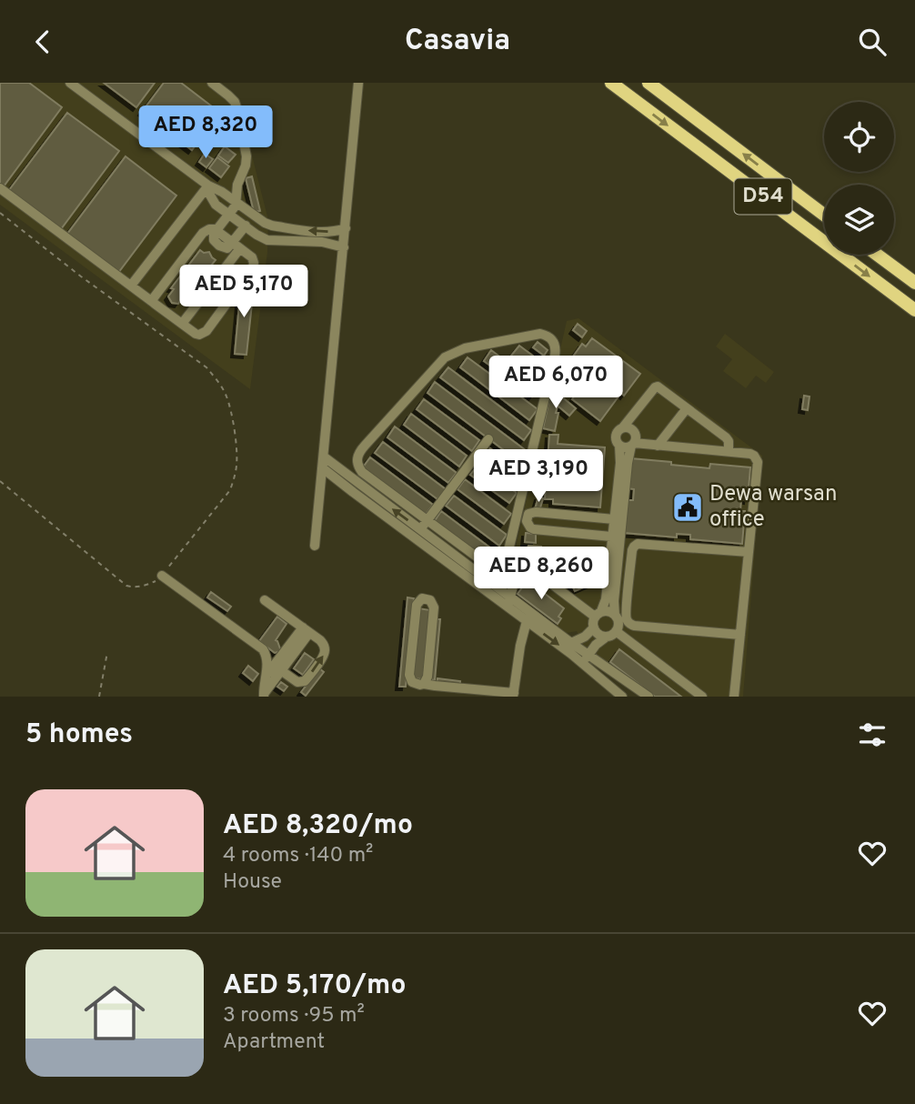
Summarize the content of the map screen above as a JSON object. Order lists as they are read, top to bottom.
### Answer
{
  "streets": {
    "main road": ["D54"]
  },
  "places": {
    "public building": ["Dewa warsan office"]
  },
  "page": {
    "header": "Casavia",
    "price": [
      "AED 8,320",
      "AED 5,170",
      "AED 6,070",
      "AED 3,190",
      "AED 8,260"
    ],
    "heading": "5 homes",
    "list": [
      {
        "name": "AED 8,320/mo",
        "note": "4 rooms · 140 m² · House"
      },
      {
        "name": "AED 5,170/mo",
        "note": "3 rooms · 95 m² · Apartment"
      }
    ]
  }
}
